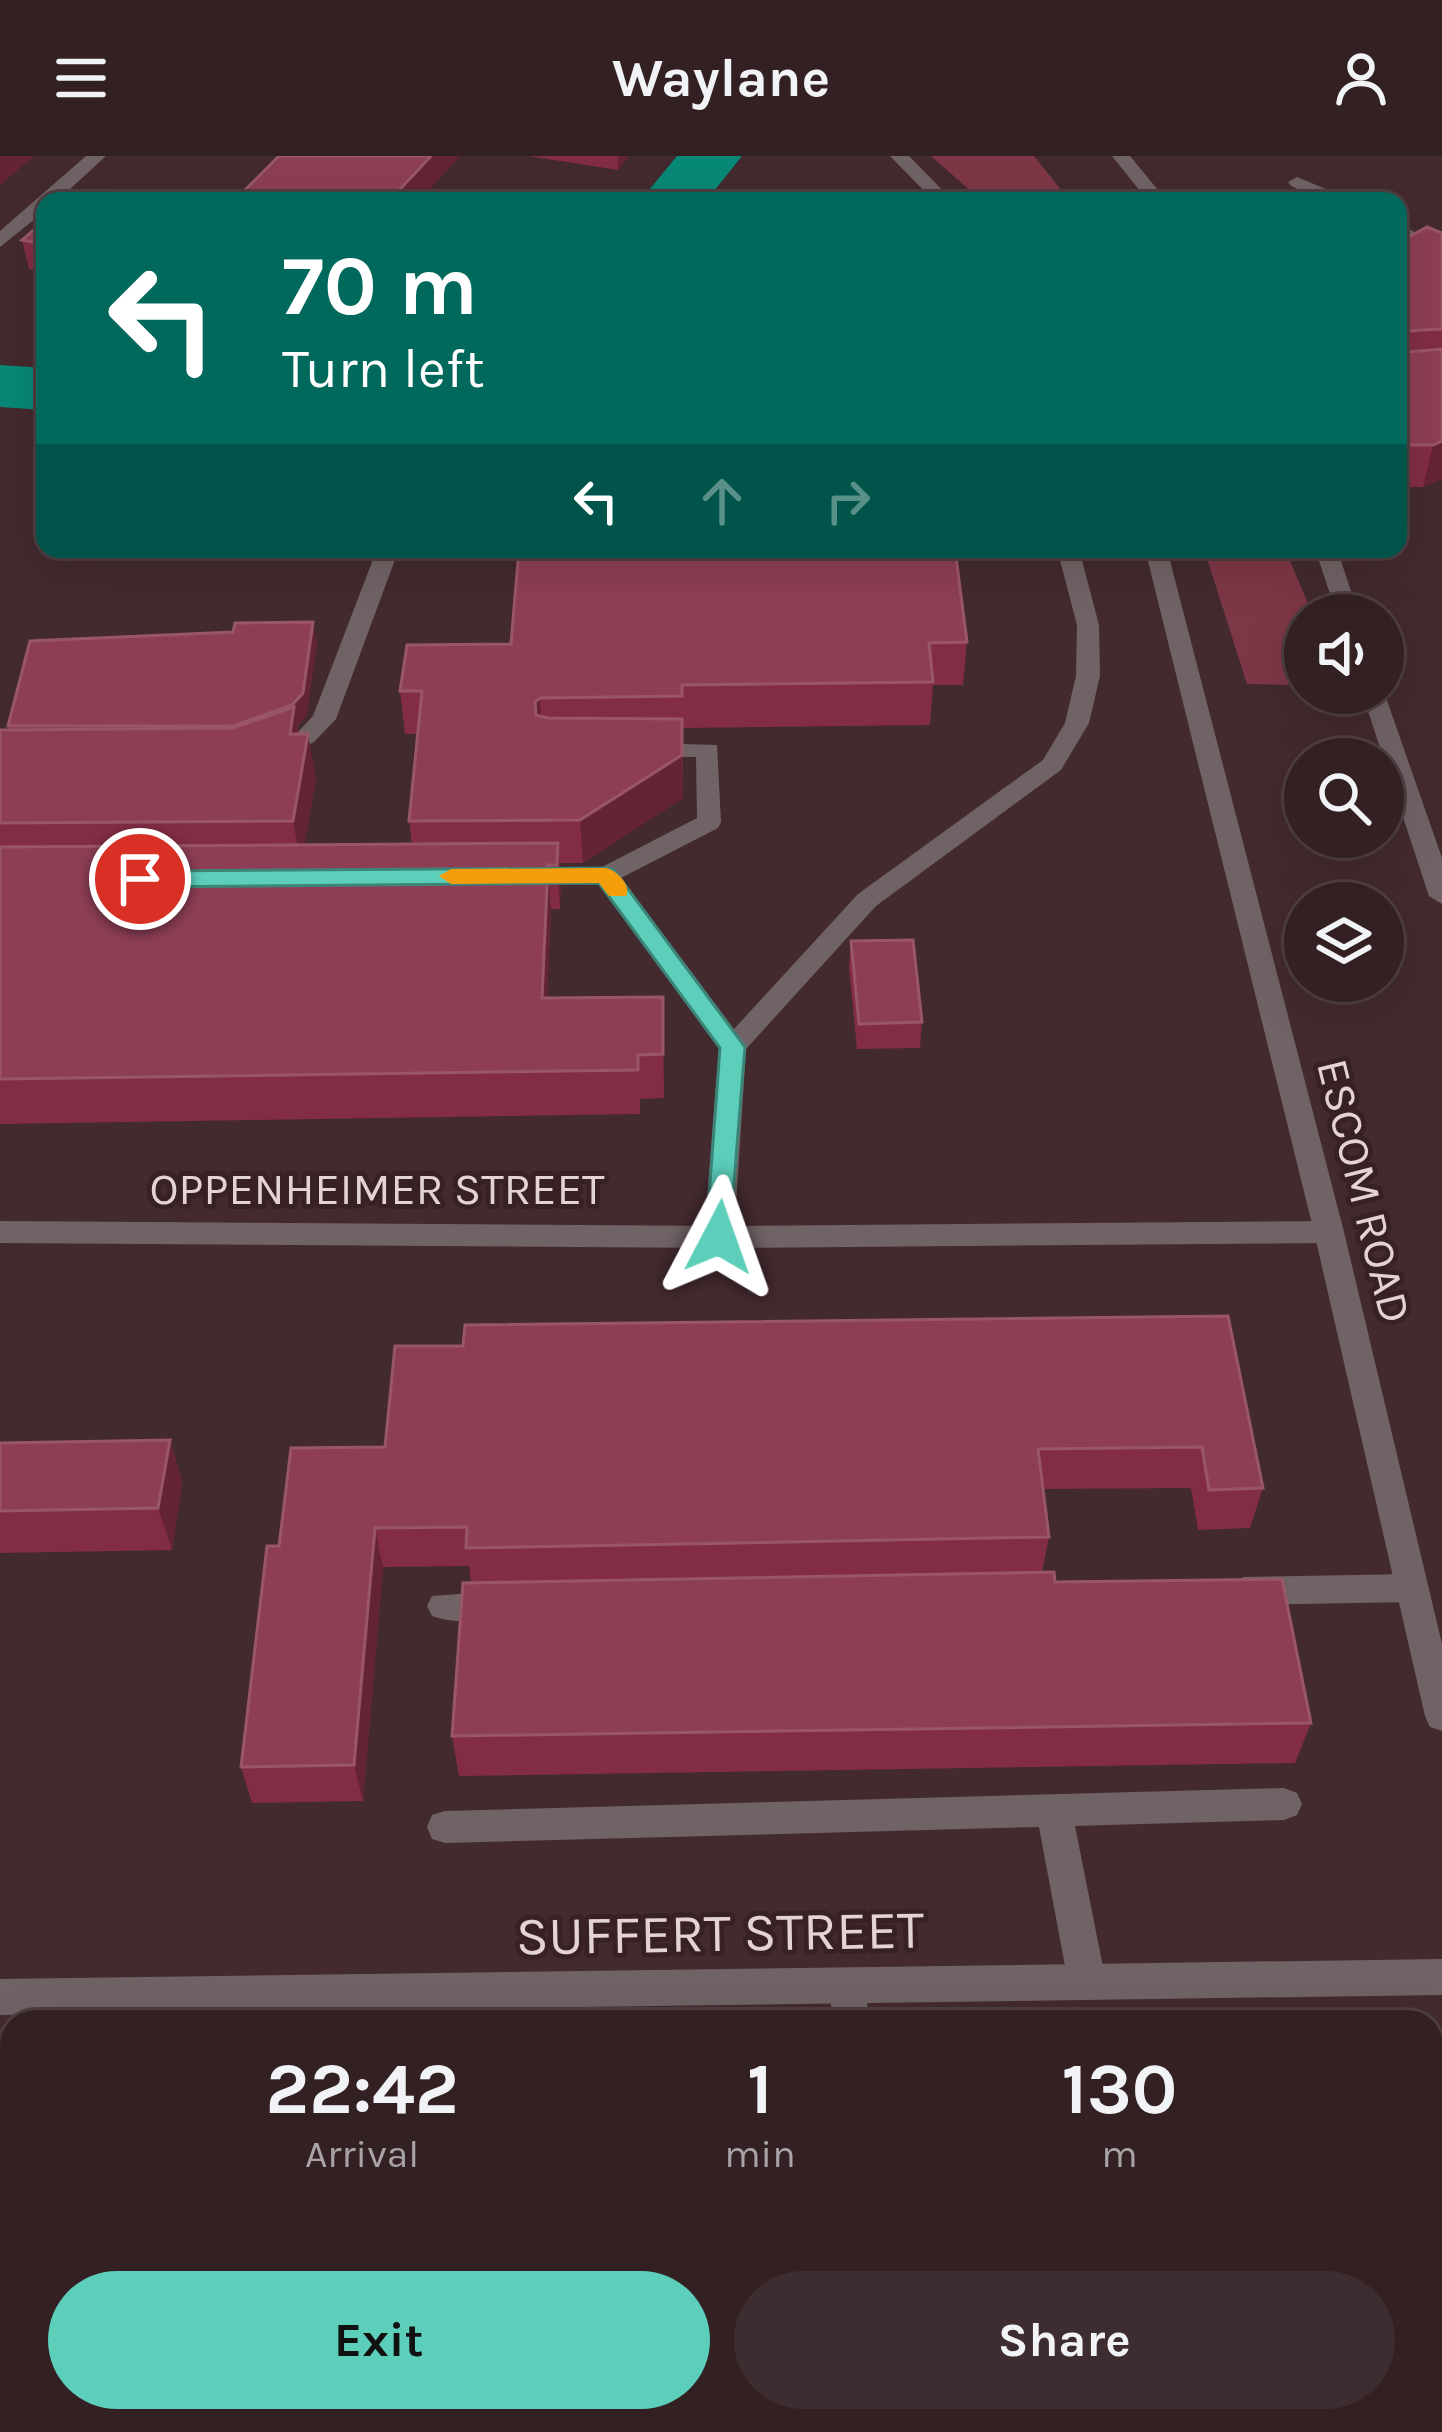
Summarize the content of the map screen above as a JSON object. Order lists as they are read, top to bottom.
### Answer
{
  "streets": {
    "street": ["OPPENHEIMER STREET", "ESCOM ROAD", "SUFFERT STREET"]
  },
  "crossings": [
    ["OPPENHEIMER STREET", "ESCOM ROAD"]
  ],
  "page": {
    "header": "Waylane",
    "turn": ["70 m", "Turn left"],
    "eta": [
      "22:42",
      "Arrival",
      "1",
      "min",
      "130",
      "m"
    ],
    "buttons": ["Exit", "Share"]
  }
}
